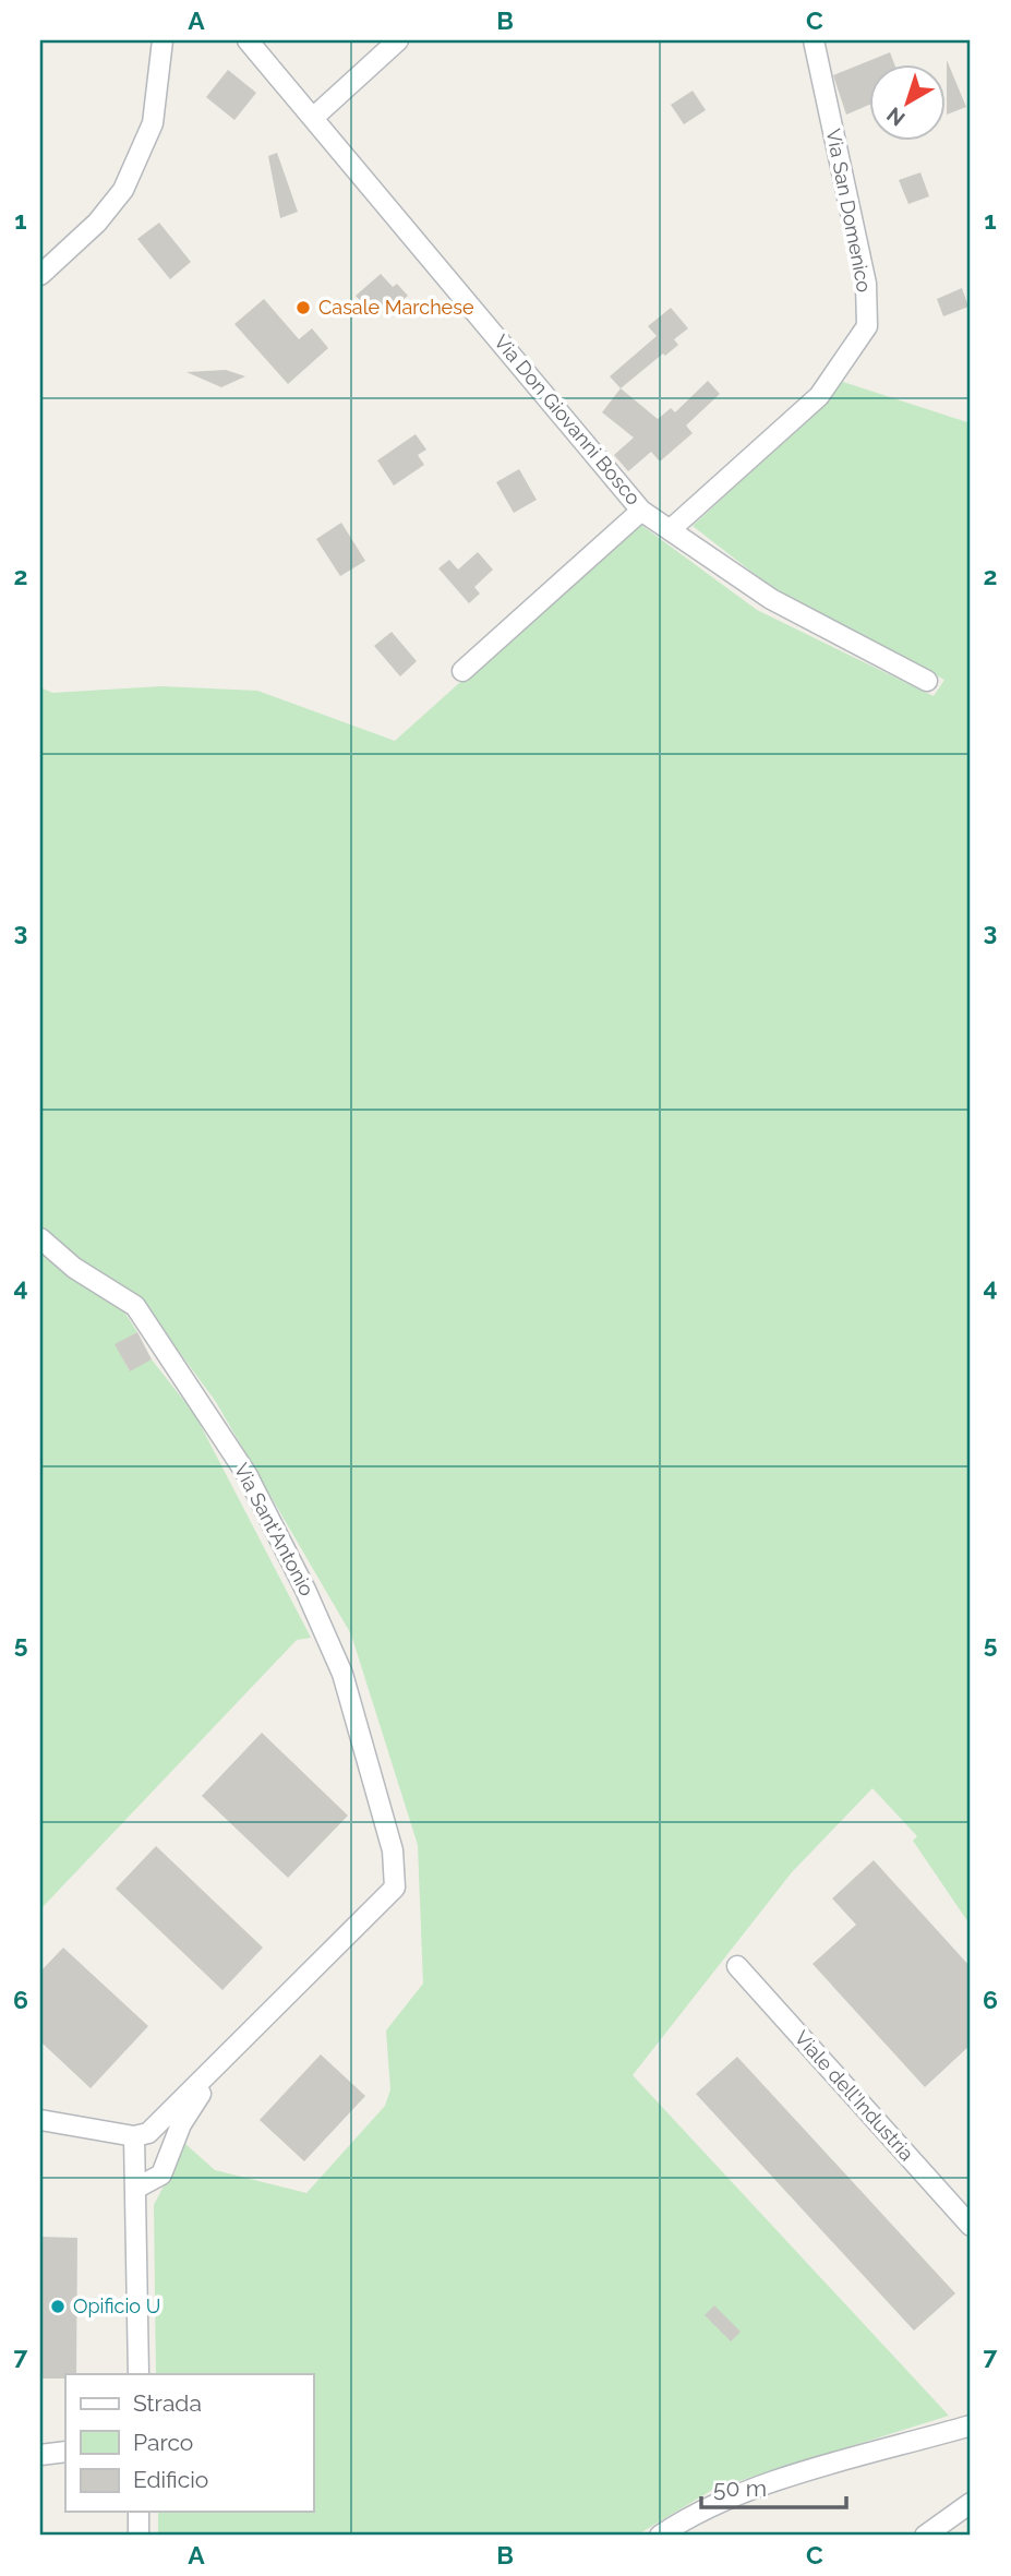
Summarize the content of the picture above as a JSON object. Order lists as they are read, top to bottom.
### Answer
{
  "streets": {
    "street": [
      "Via San Domenico",
      "Via Don Giovanni Bosco",
      "Via Sant'Antonio",
      "Viale dell'Industria"
    ]
  },
  "crossings": [
    ["Via San Domenico", "Via Don Giovanni Bosco"]
  ],
  "places": ["Casale Marchese", "Opificio U"],
  "legend": ["Strada", "Parco", "Edificio"],
  "scale_bar": "50 m",
  "north": "bottom left",
  "grid": {
    "columns": ["A", "B", "C"],
    "rows": [
      "1",
      "2",
      "3",
      "4",
      "5",
      "6",
      "7"
    ]
  }
}
